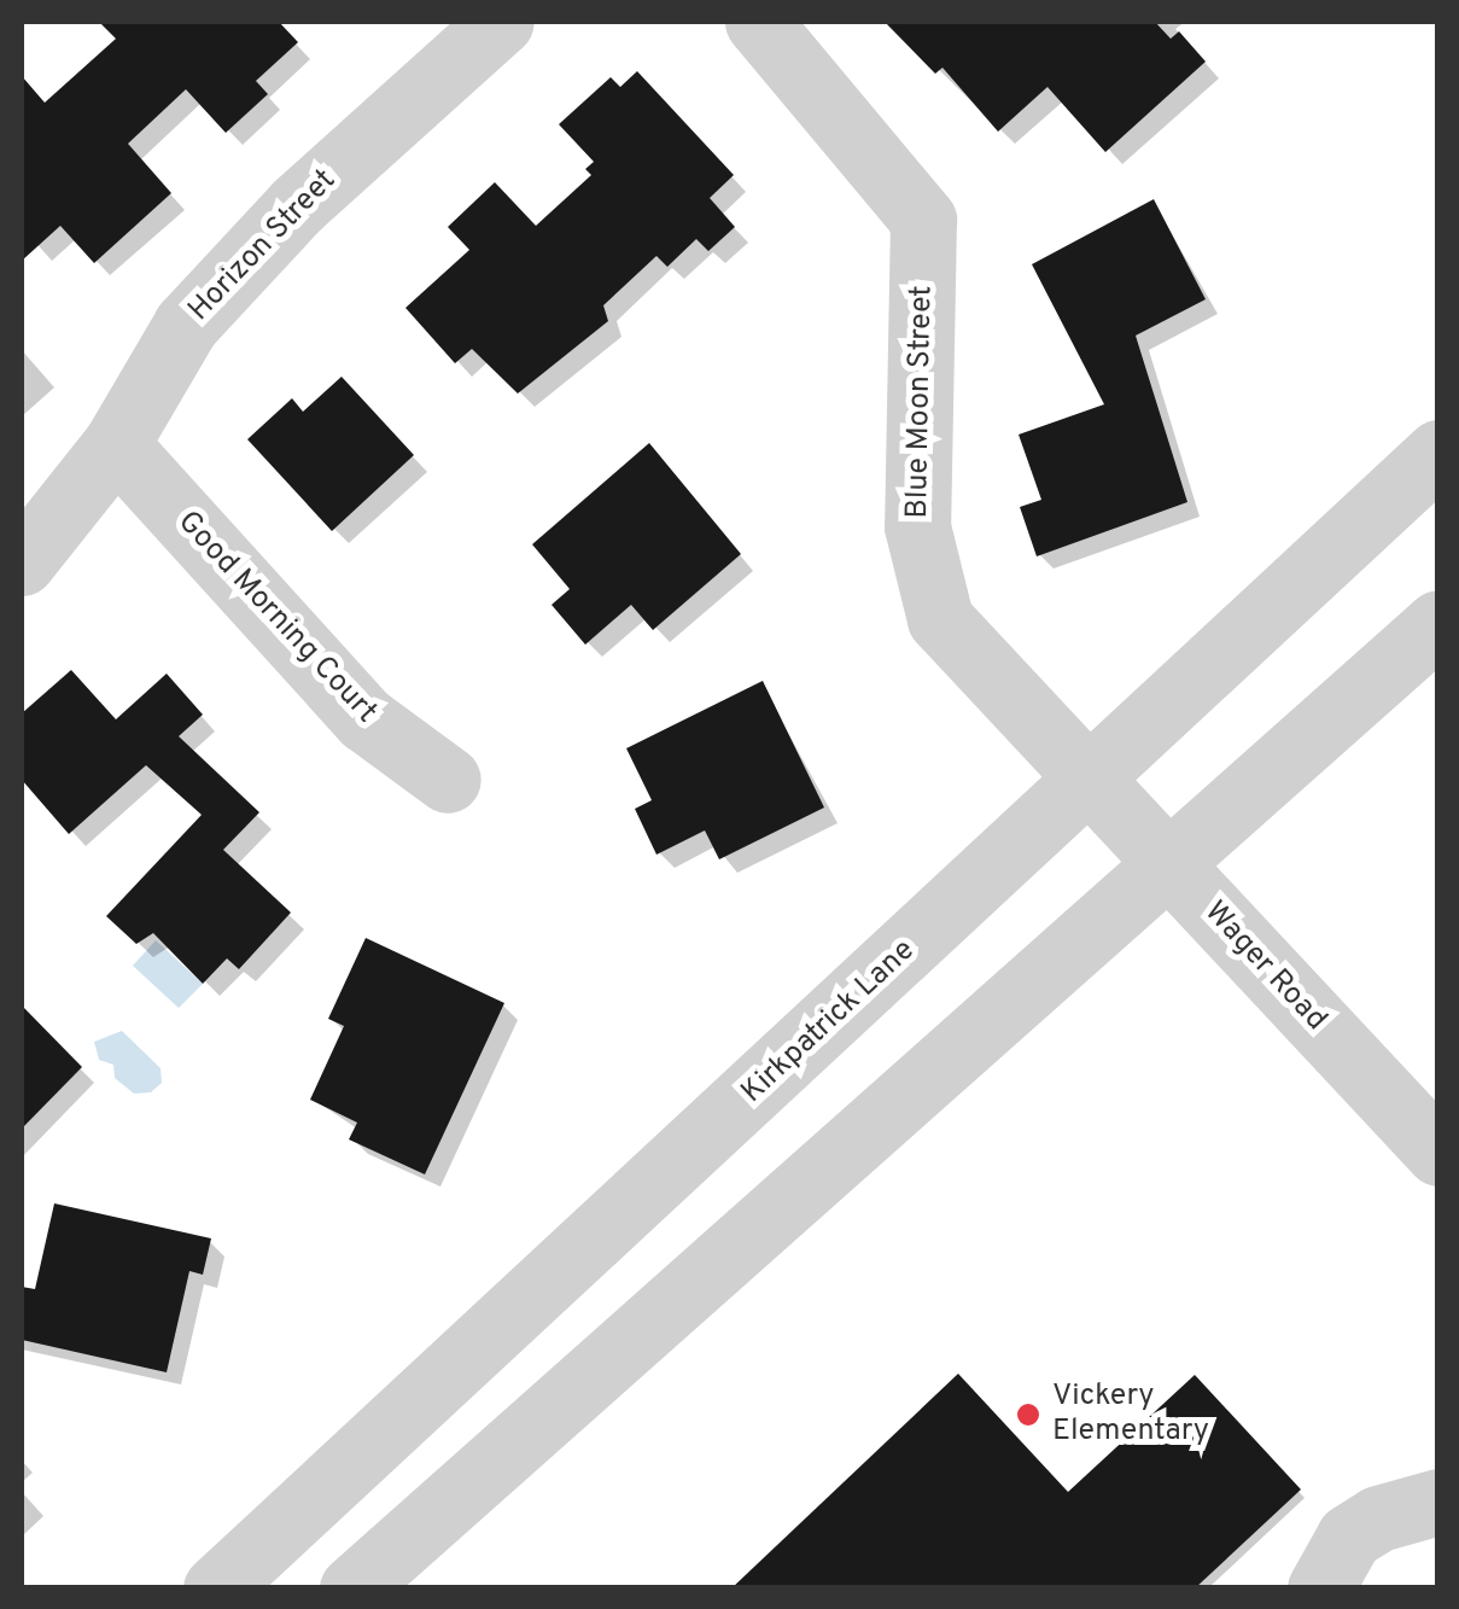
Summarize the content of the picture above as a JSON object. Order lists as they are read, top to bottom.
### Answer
{
  "streets": {
    "street": [
      "Horizon Street",
      "Blue Moon Street",
      "Good Morning Court",
      "Wager Road",
      "Kirkpatrick Lane"
    ]
  },
  "crossings": [
    ["Horizon Street", "Good Morning Court"],
    ["Blue Moon Street", "Wager Road"],
    ["Blue Moon Street", "Kirkpatrick Lane"],
    ["Wager Road", "Kirkpatrick Lane"]
  ],
  "places": ["Vickery Elementary"]
}
